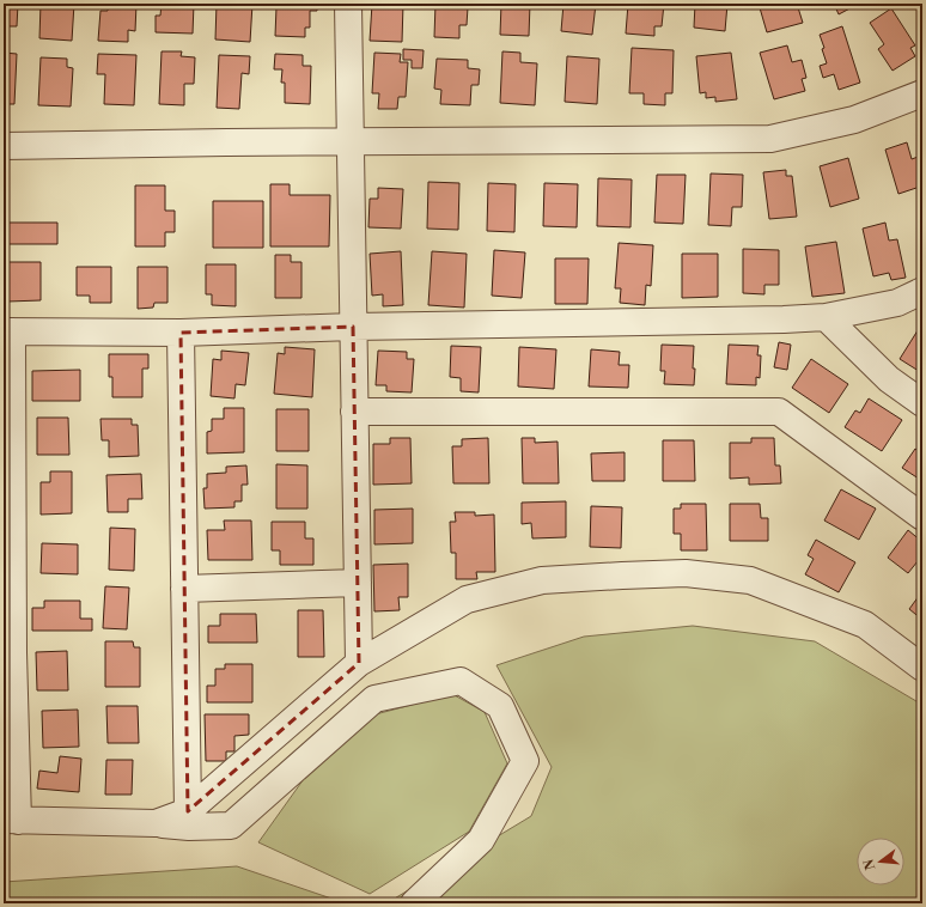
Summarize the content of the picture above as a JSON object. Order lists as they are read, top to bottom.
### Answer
{
  "north": "left"
}
